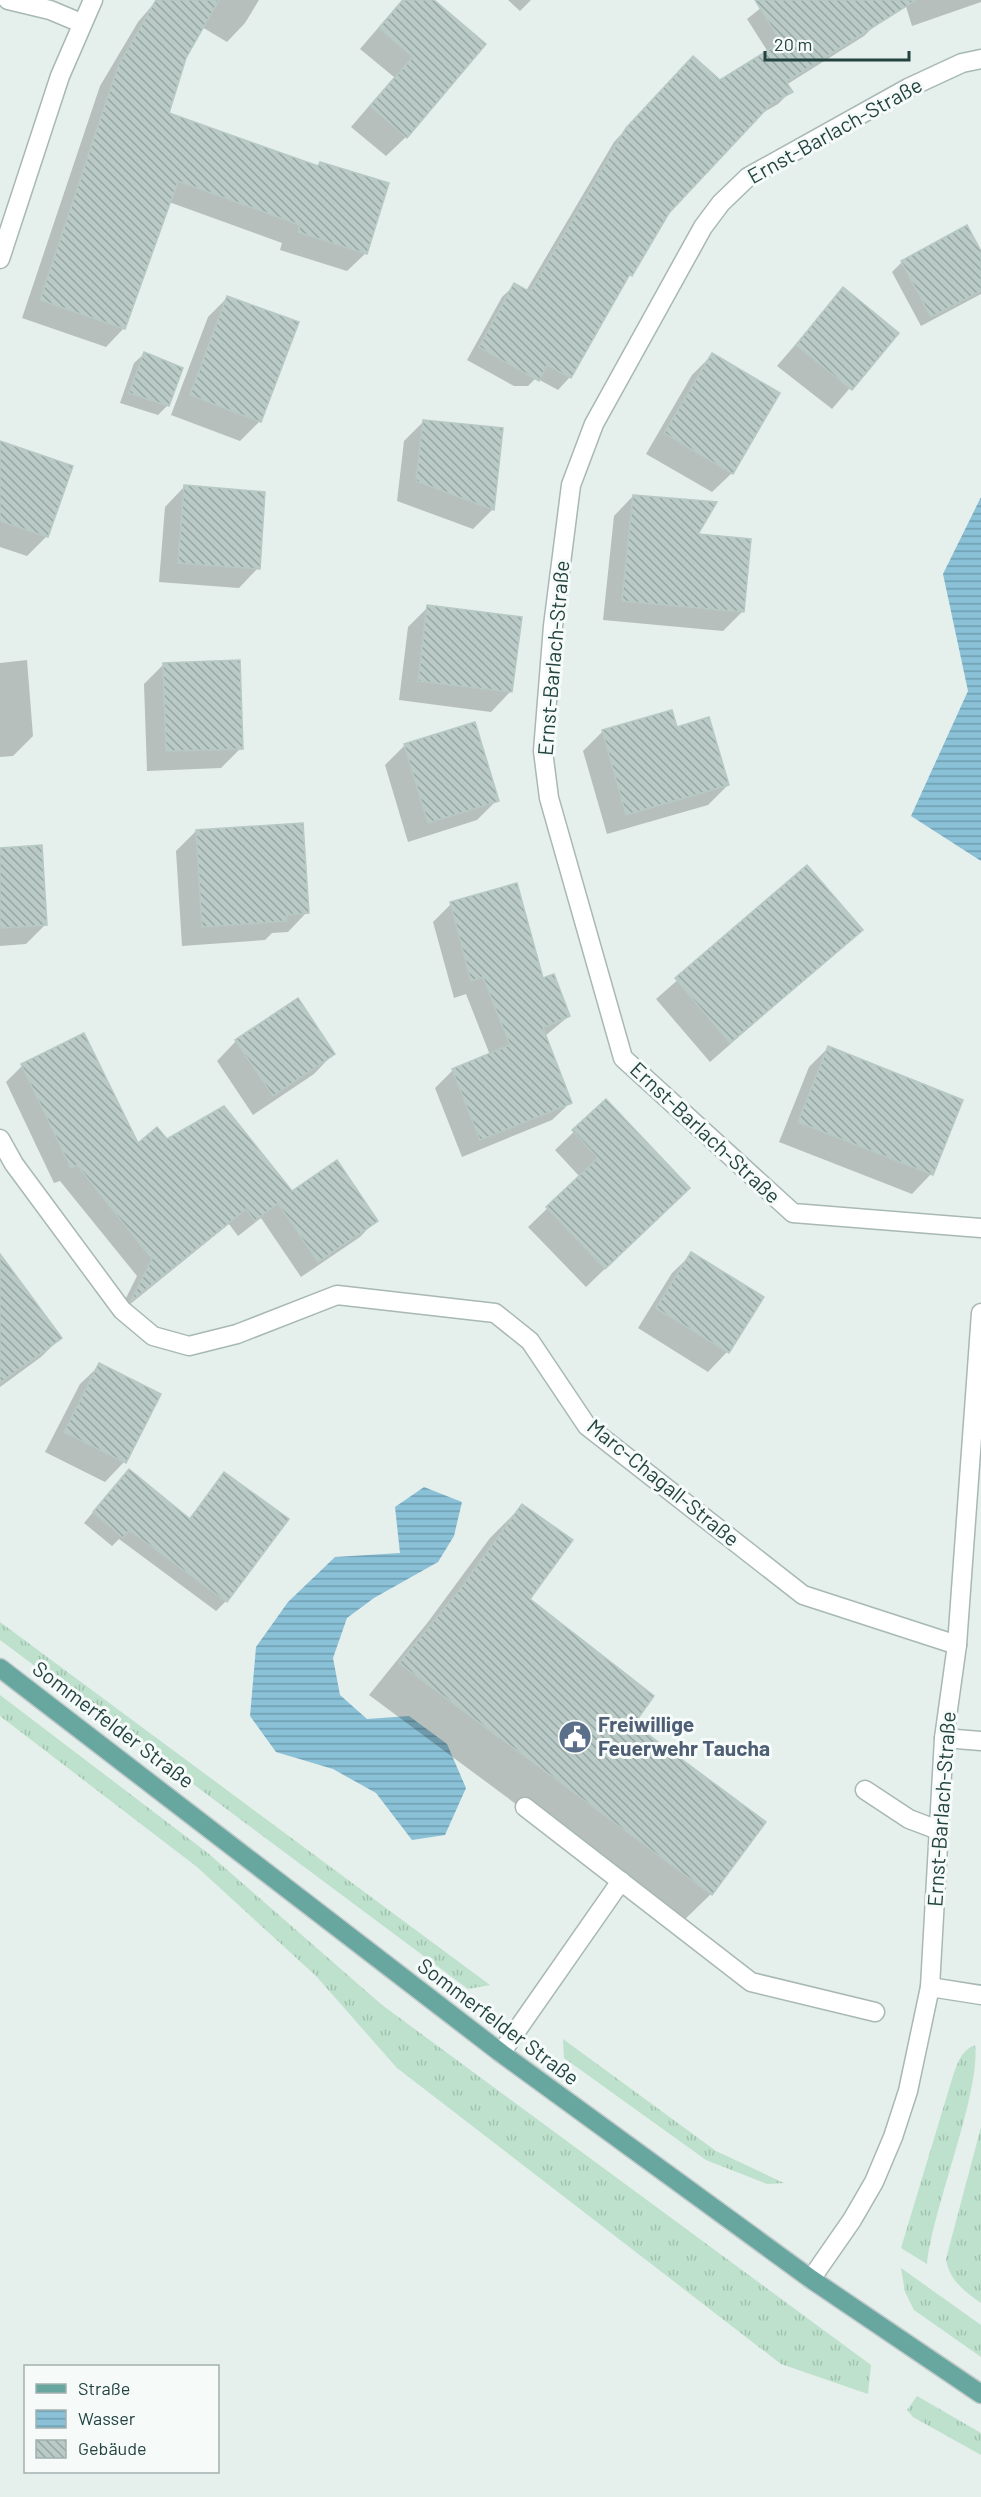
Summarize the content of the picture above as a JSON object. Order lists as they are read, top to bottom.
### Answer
{
  "streets": {
    "main road": ["Sommerfelder Straße"],
    "street": ["Ernst-Barlach-Straße", "Marc-Chagall-Straße"]
  },
  "crossings": [
    ["Ernst-Barlach-Straße", "Marc-Chagall-Straße"],
    ["Ernst-Barlach-Straße", "Sommerfelder Straße"]
  ],
  "places": {
    "public building": ["Freiwillige Feuerwehr Taucha"]
  },
  "legend": ["Straße", "Wasser", "Gebäude"],
  "scale_bar": "20 m"
}
